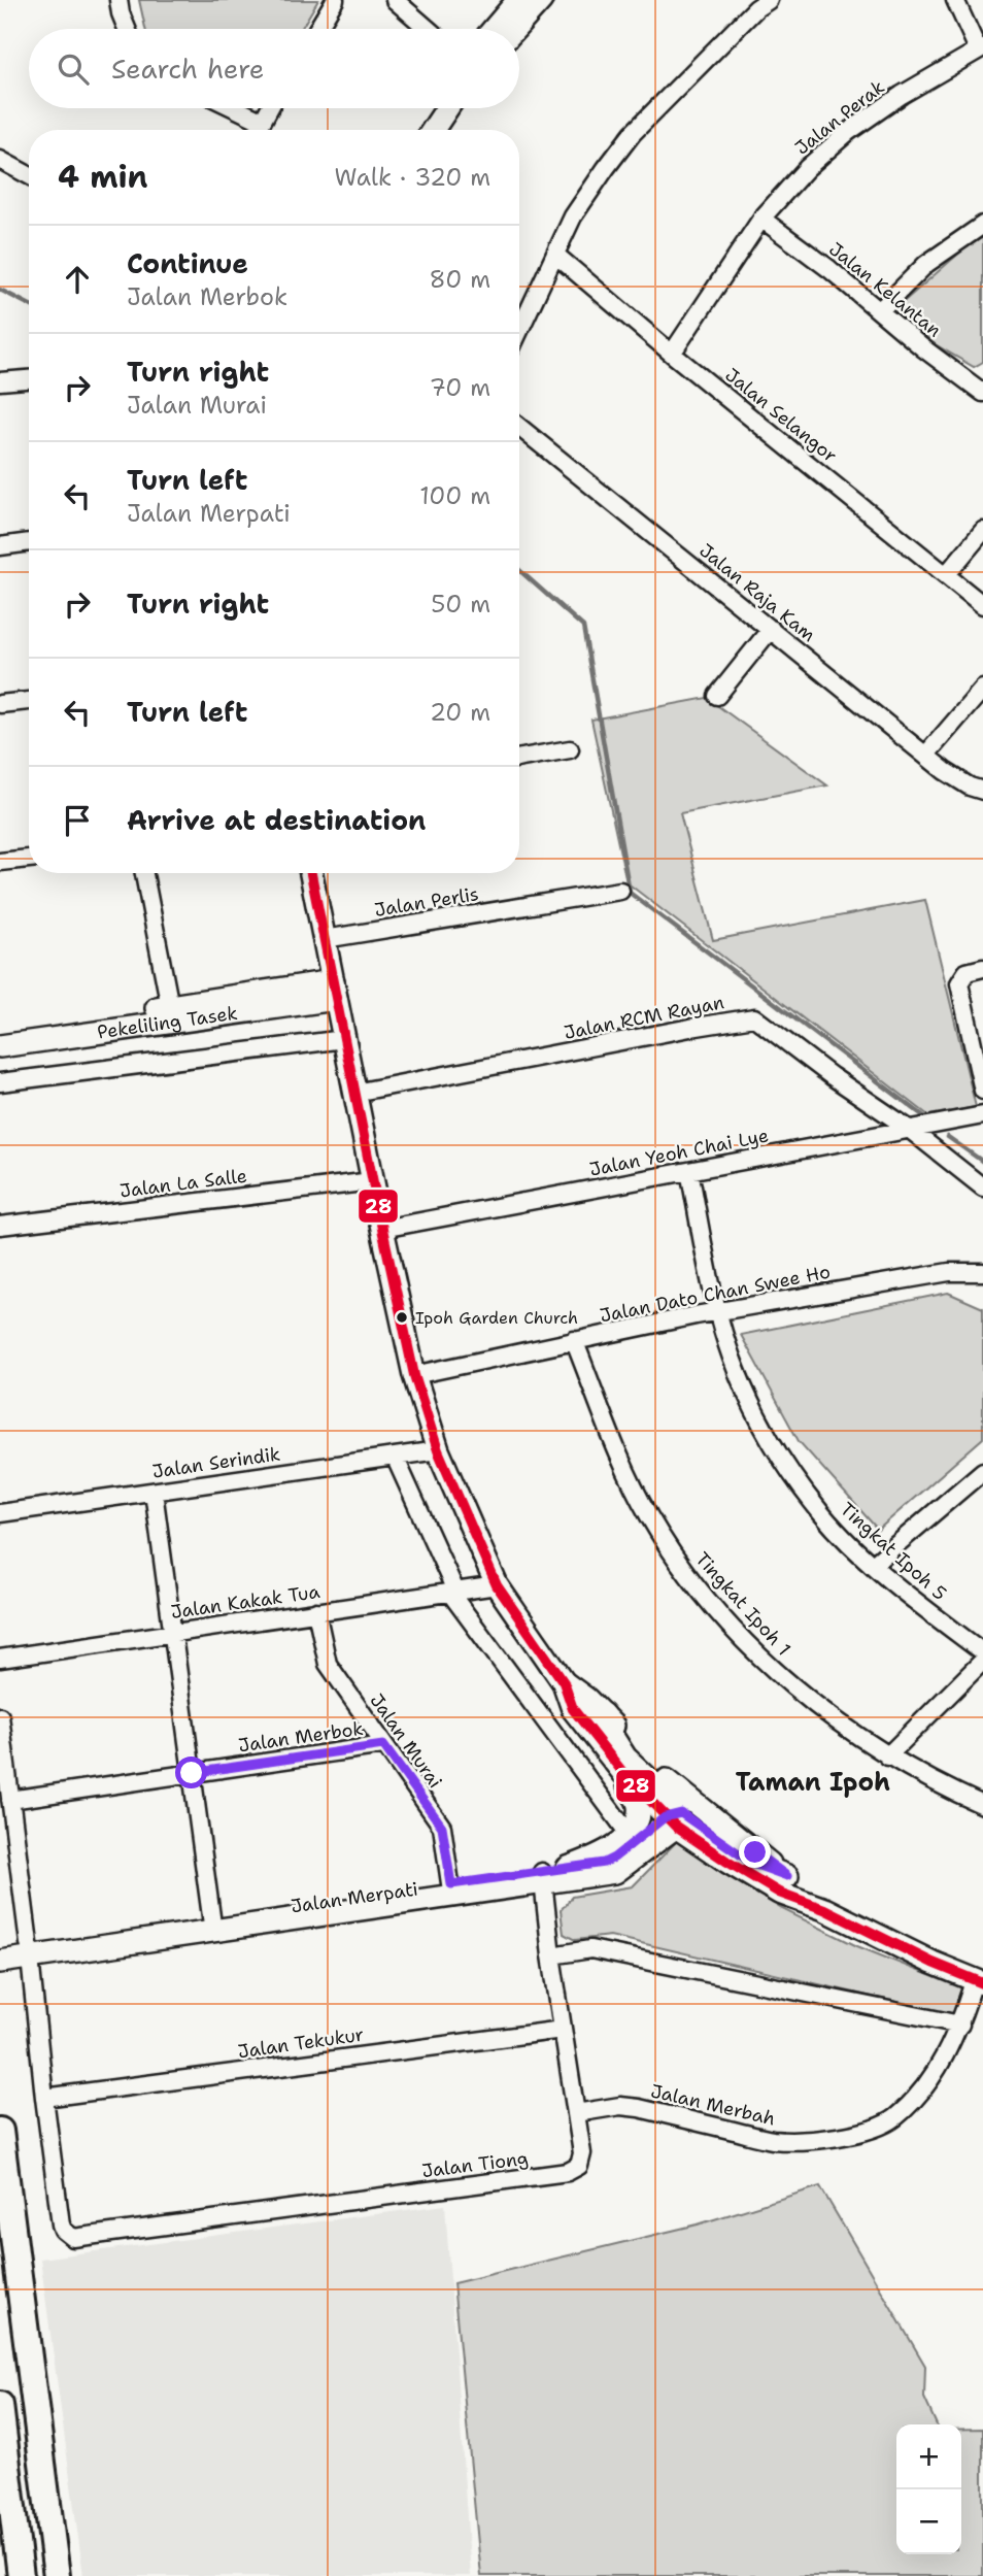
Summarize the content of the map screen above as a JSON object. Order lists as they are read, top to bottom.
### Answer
{
  "streets": {
    "main road": ["Pekeliling Tasek", "Jalan Merpati"],
    "street": [
      "Jalan Perak",
      "Jalan Kelantan",
      "Jalan Selangor",
      "Jalan Raja Kam",
      "Jalan Perlis",
      "Jalan RCM Rayan",
      "Jalan Yeoh Chai Lye",
      "Jalan La Salle",
      "Jalan Dato Chan Swee Ho",
      "Jalan Serindik",
      "Tingkat Ipoh 5",
      "Jalan Kakak Tua",
      "Tingkat Ipoh 1",
      "Jalan Merbok",
      "Jalan Murai",
      "Jalan Tekukur",
      "Jalan Merbah",
      "Jalan Tiong"
    ]
  },
  "crossings": [
    ["Jalan Perak", "Jalan Kelantan"],
    ["Jalan Perak", "Jalan Selangor"],
    ["Jalan RCM Rayan", "Jalan Yeoh Chai Lye"],
    ["Jalan Yeoh Chai Lye", "Tingkat Ipoh 5"],
    ["Jalan Dato Chan Swee Ho", "Tingkat Ipoh 5"],
    ["Jalan Dato Chan Swee Ho", "Tingkat Ipoh 1"],
    ["Jalan Kakak Tua", "Jalan Murai"],
    ["Jalan Merbok", "Jalan Murai"],
    ["Jalan Murai", "Jalan Merpati"],
    ["Jalan Merpati", "Jalan Tiong"],
    ["Jalan Tekukur", "Jalan Tiong"],
    ["Jalan Merbah", "Jalan Tiong"]
  ],
  "districts": ["Taman Ipoh"],
  "places": ["Ipoh Garden Church"],
  "lines": ["transit line 28"],
  "page": {
    "search": "Search here",
    "heading": ["4 min", "Walk · 320 m"],
    "list": [
      ["Continue", "Jalan Merbok", "80 m"],
      ["Turn right", "Jalan Murai", "70 m"],
      ["Turn left", "Jalan Merpati", "100 m"],
      ["Turn right", "50 m"],
      ["Turn left", "20 m"],
      "Arrive at destination"
    ],
    "map_buttons": ["+", "−"]
  }
}
